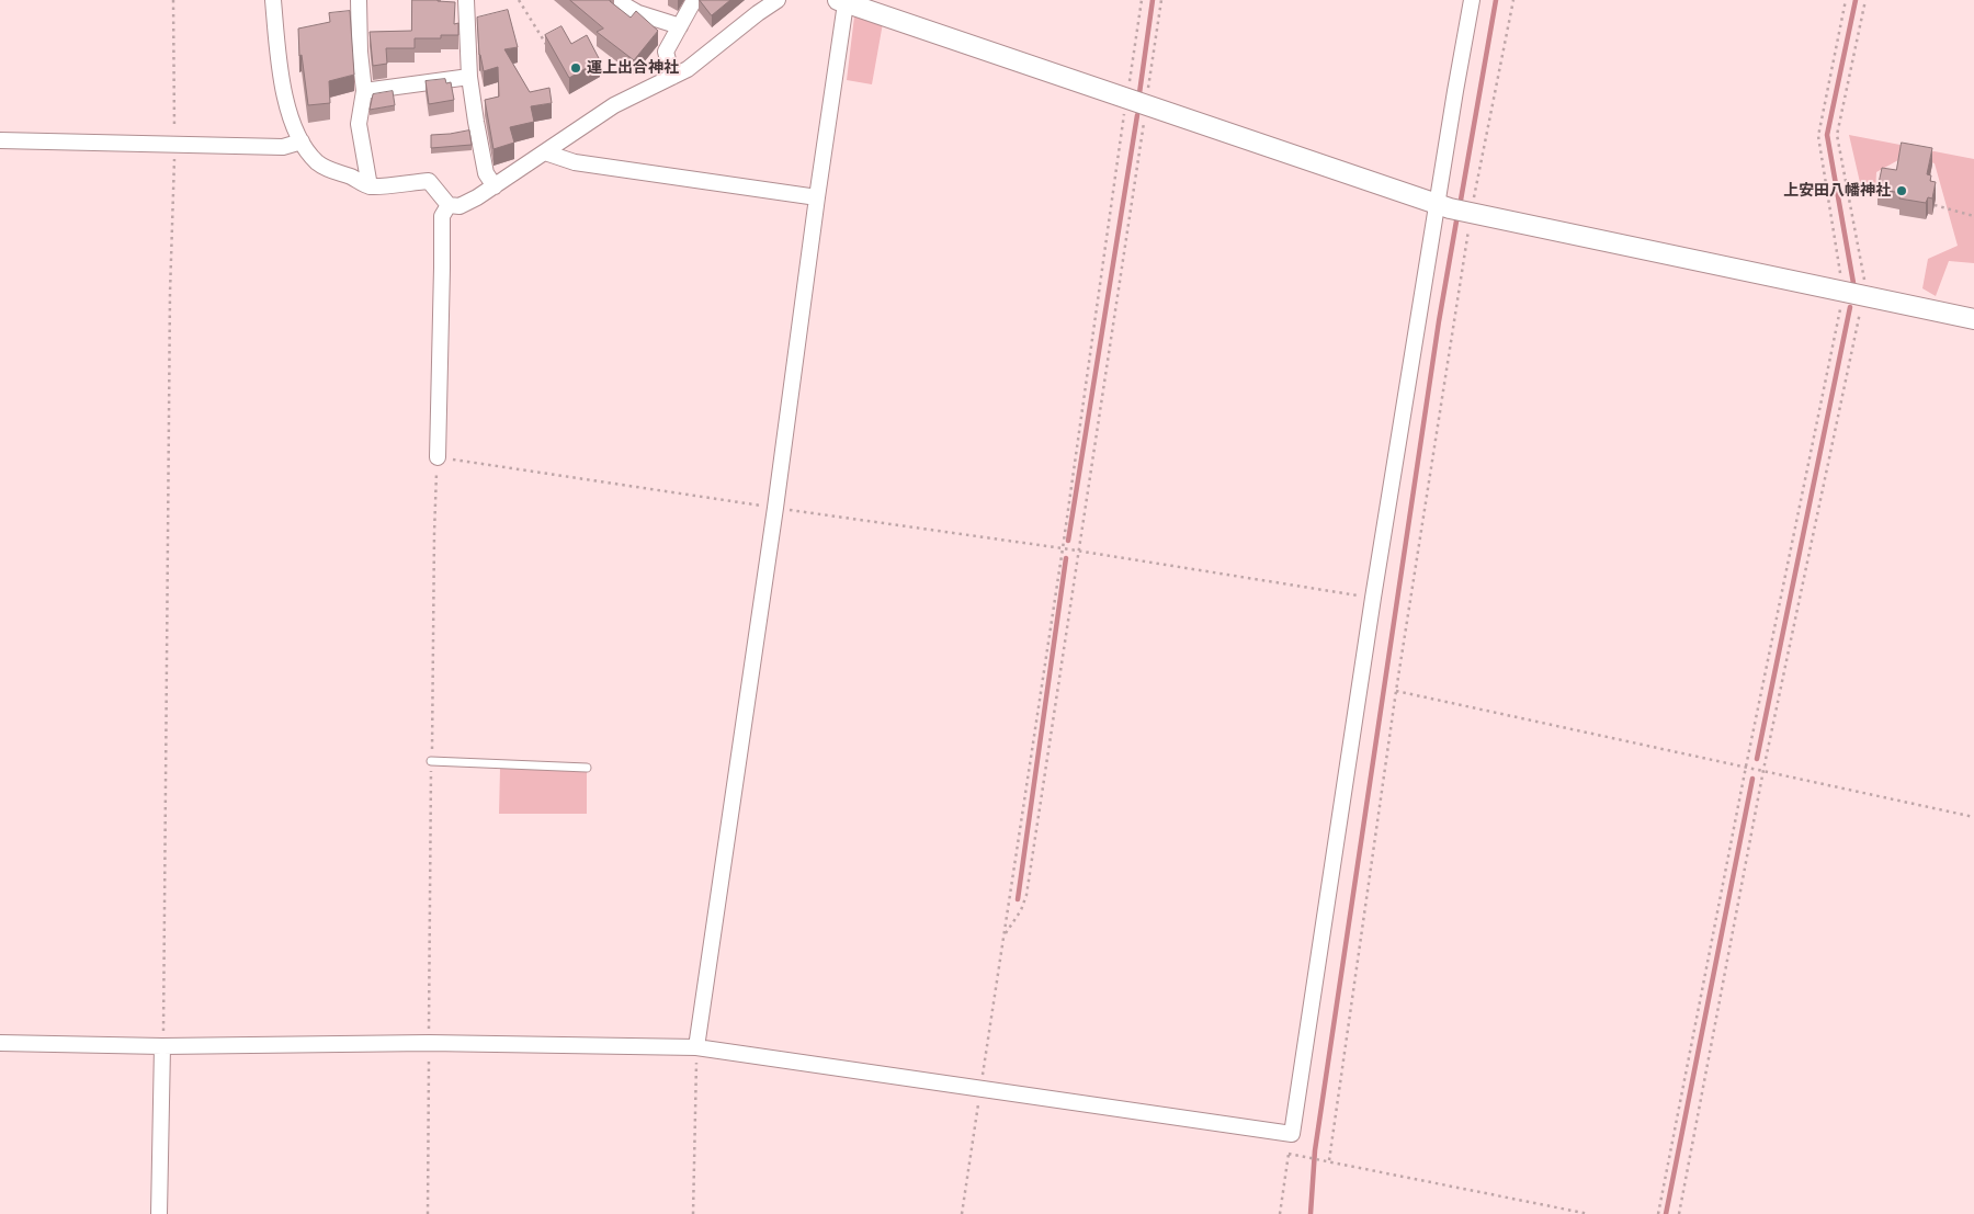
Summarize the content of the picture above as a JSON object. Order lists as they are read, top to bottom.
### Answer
{
  "places": ["運上出合神社", "上安田八幡神社"]
}
